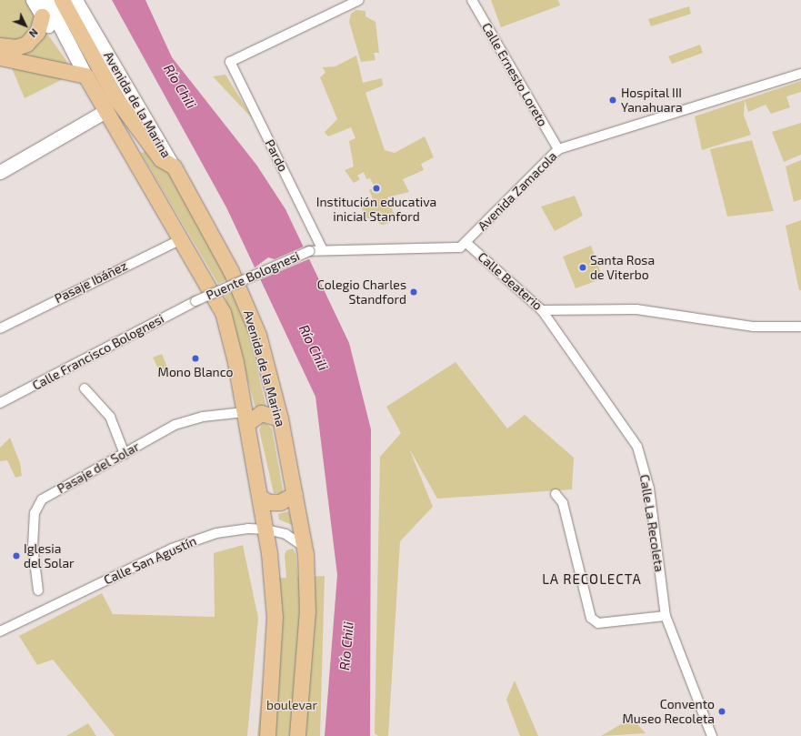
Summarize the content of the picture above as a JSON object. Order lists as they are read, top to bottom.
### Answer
{
  "streets": {
    "main road": ["Avenida de la Marina"],
    "street": [
      "Calle Ernesto Loreto",
      "Pardo",
      "Avenida Zamacola",
      "Puente Bolognesi",
      "Calle Beaterio",
      "Pasaje Ibáñez",
      "Calle Francisco Bolognesi",
      "Pasaje del Solar",
      "Calle La Recoleta",
      "Calle San Agustín"
    ]
  },
  "crossings": [
    ["Calle Ernesto Loreto", "Avenida Zamacola"],
    ["Avenida de la Marina", "Pasaje Ibáñez"],
    ["Avenida de la Marina", "Pasaje del Solar"],
    ["Avenida de la Marina", "Calle San Agustín"],
    ["Pardo", "Calle Beaterio"],
    ["Avenida Zamacola", "Calle Beaterio"],
    ["Puente Bolognesi", "Calle Beaterio"],
    ["Puente Bolognesi", "Calle Francisco Bolognesi"],
    ["Calle Beaterio", "Calle La Recoleta"]
  ],
  "districts": ["LA RECOLECTA"],
  "water": ["Río Chili"],
  "parks": ["boulevar"],
  "places": [
    "Hospital III Yanahuara",
    "Institución educativa inicial Stanford",
    "Santa Rosa de Viterbo",
    "Colegio Charles Standford",
    "Mono Blanco",
    "Iglesia del Solar",
    "Convento Museo Recoleta"
  ],
  "north": "bottom right"
}
